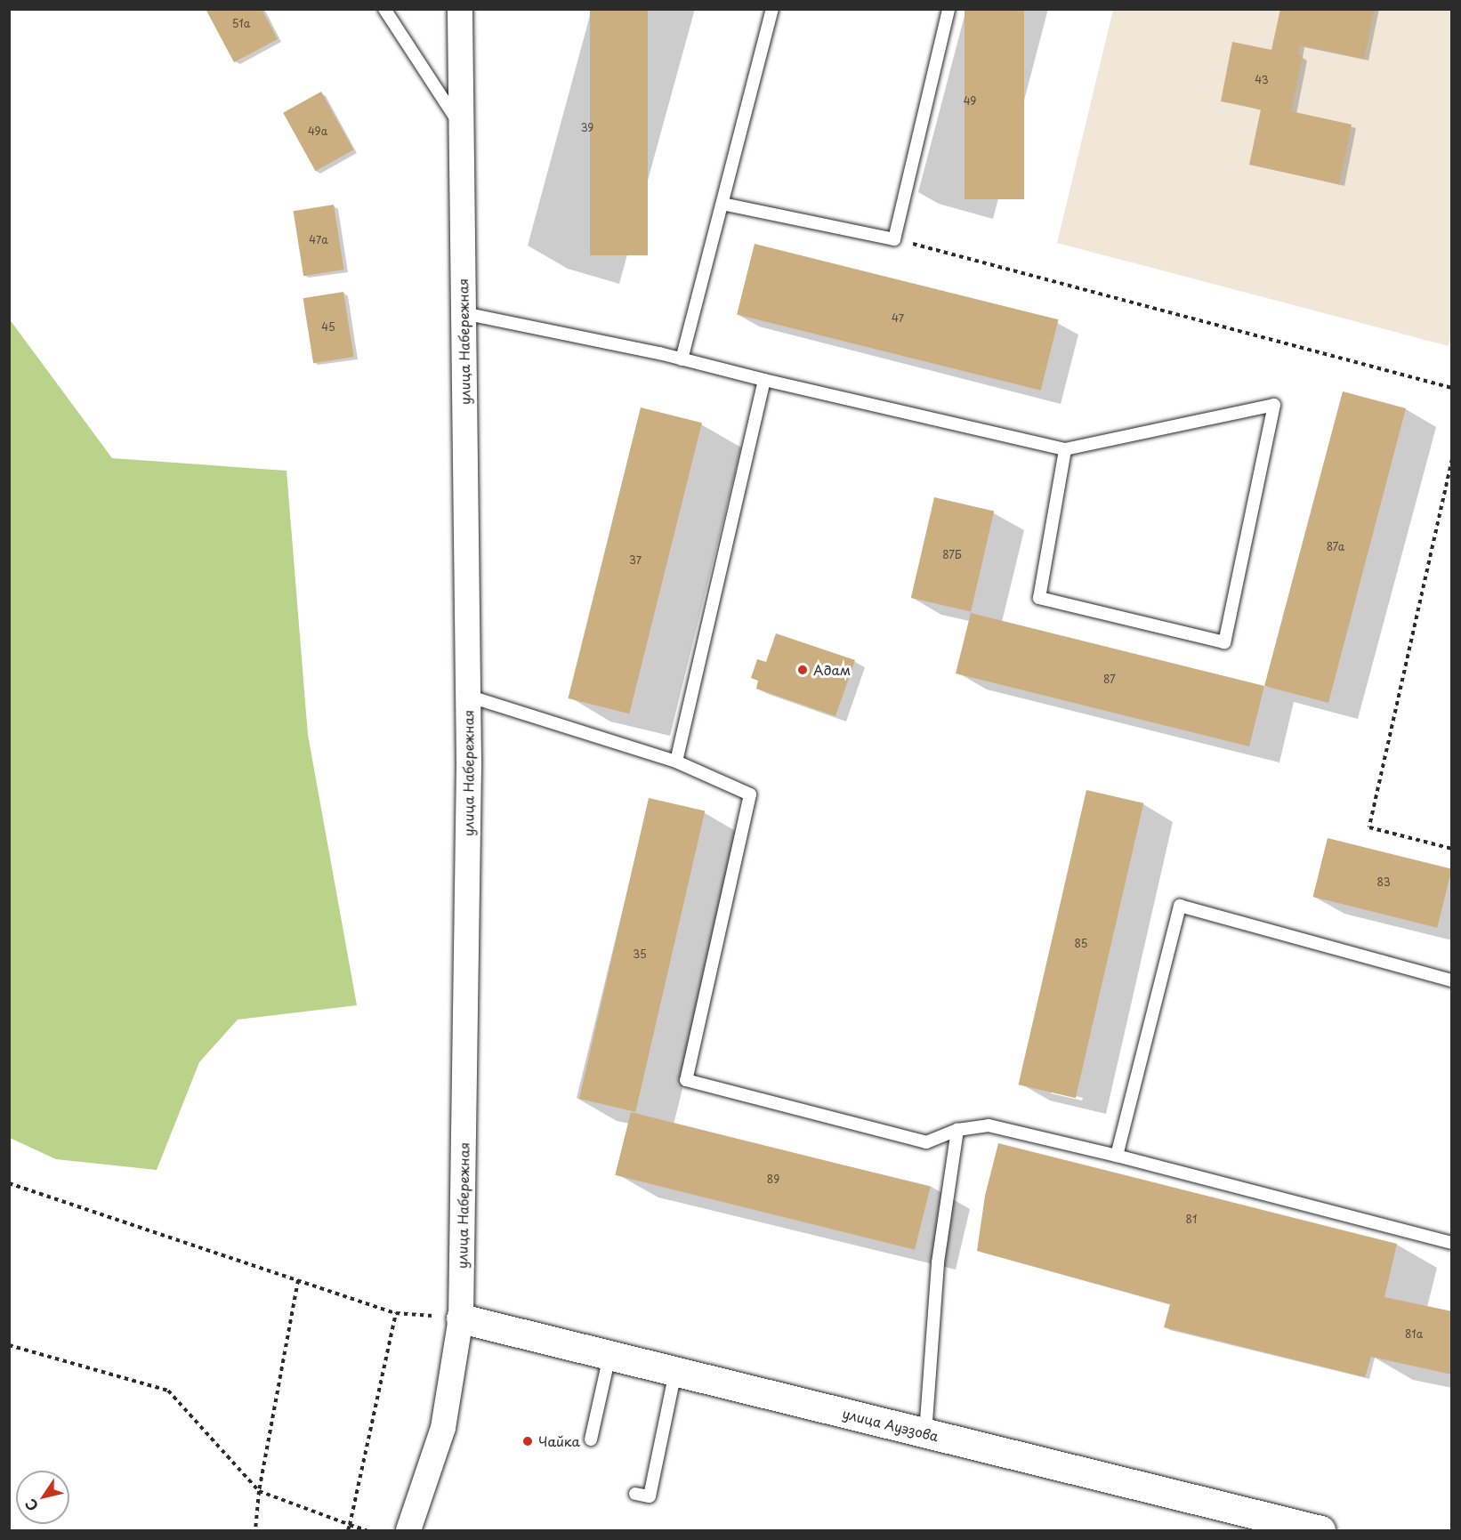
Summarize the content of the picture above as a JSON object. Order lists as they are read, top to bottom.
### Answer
{
  "streets": {
    "street": ["улица Набережная", "улица Ауэзова"]
  },
  "crossings": [
    ["улица Набережная", "улица Ауэзова"]
  ],
  "places": ["Адам", "Чайка"],
  "house_numbers": [
    "51а",
    "43",
    "49",
    "39",
    "49а",
    "47а",
    "47",
    "45",
    "87а",
    "87Б",
    "37",
    "87",
    "83",
    "85",
    "35",
    "89",
    "81",
    "81а"
  ],
  "north": "bottom left"
}
